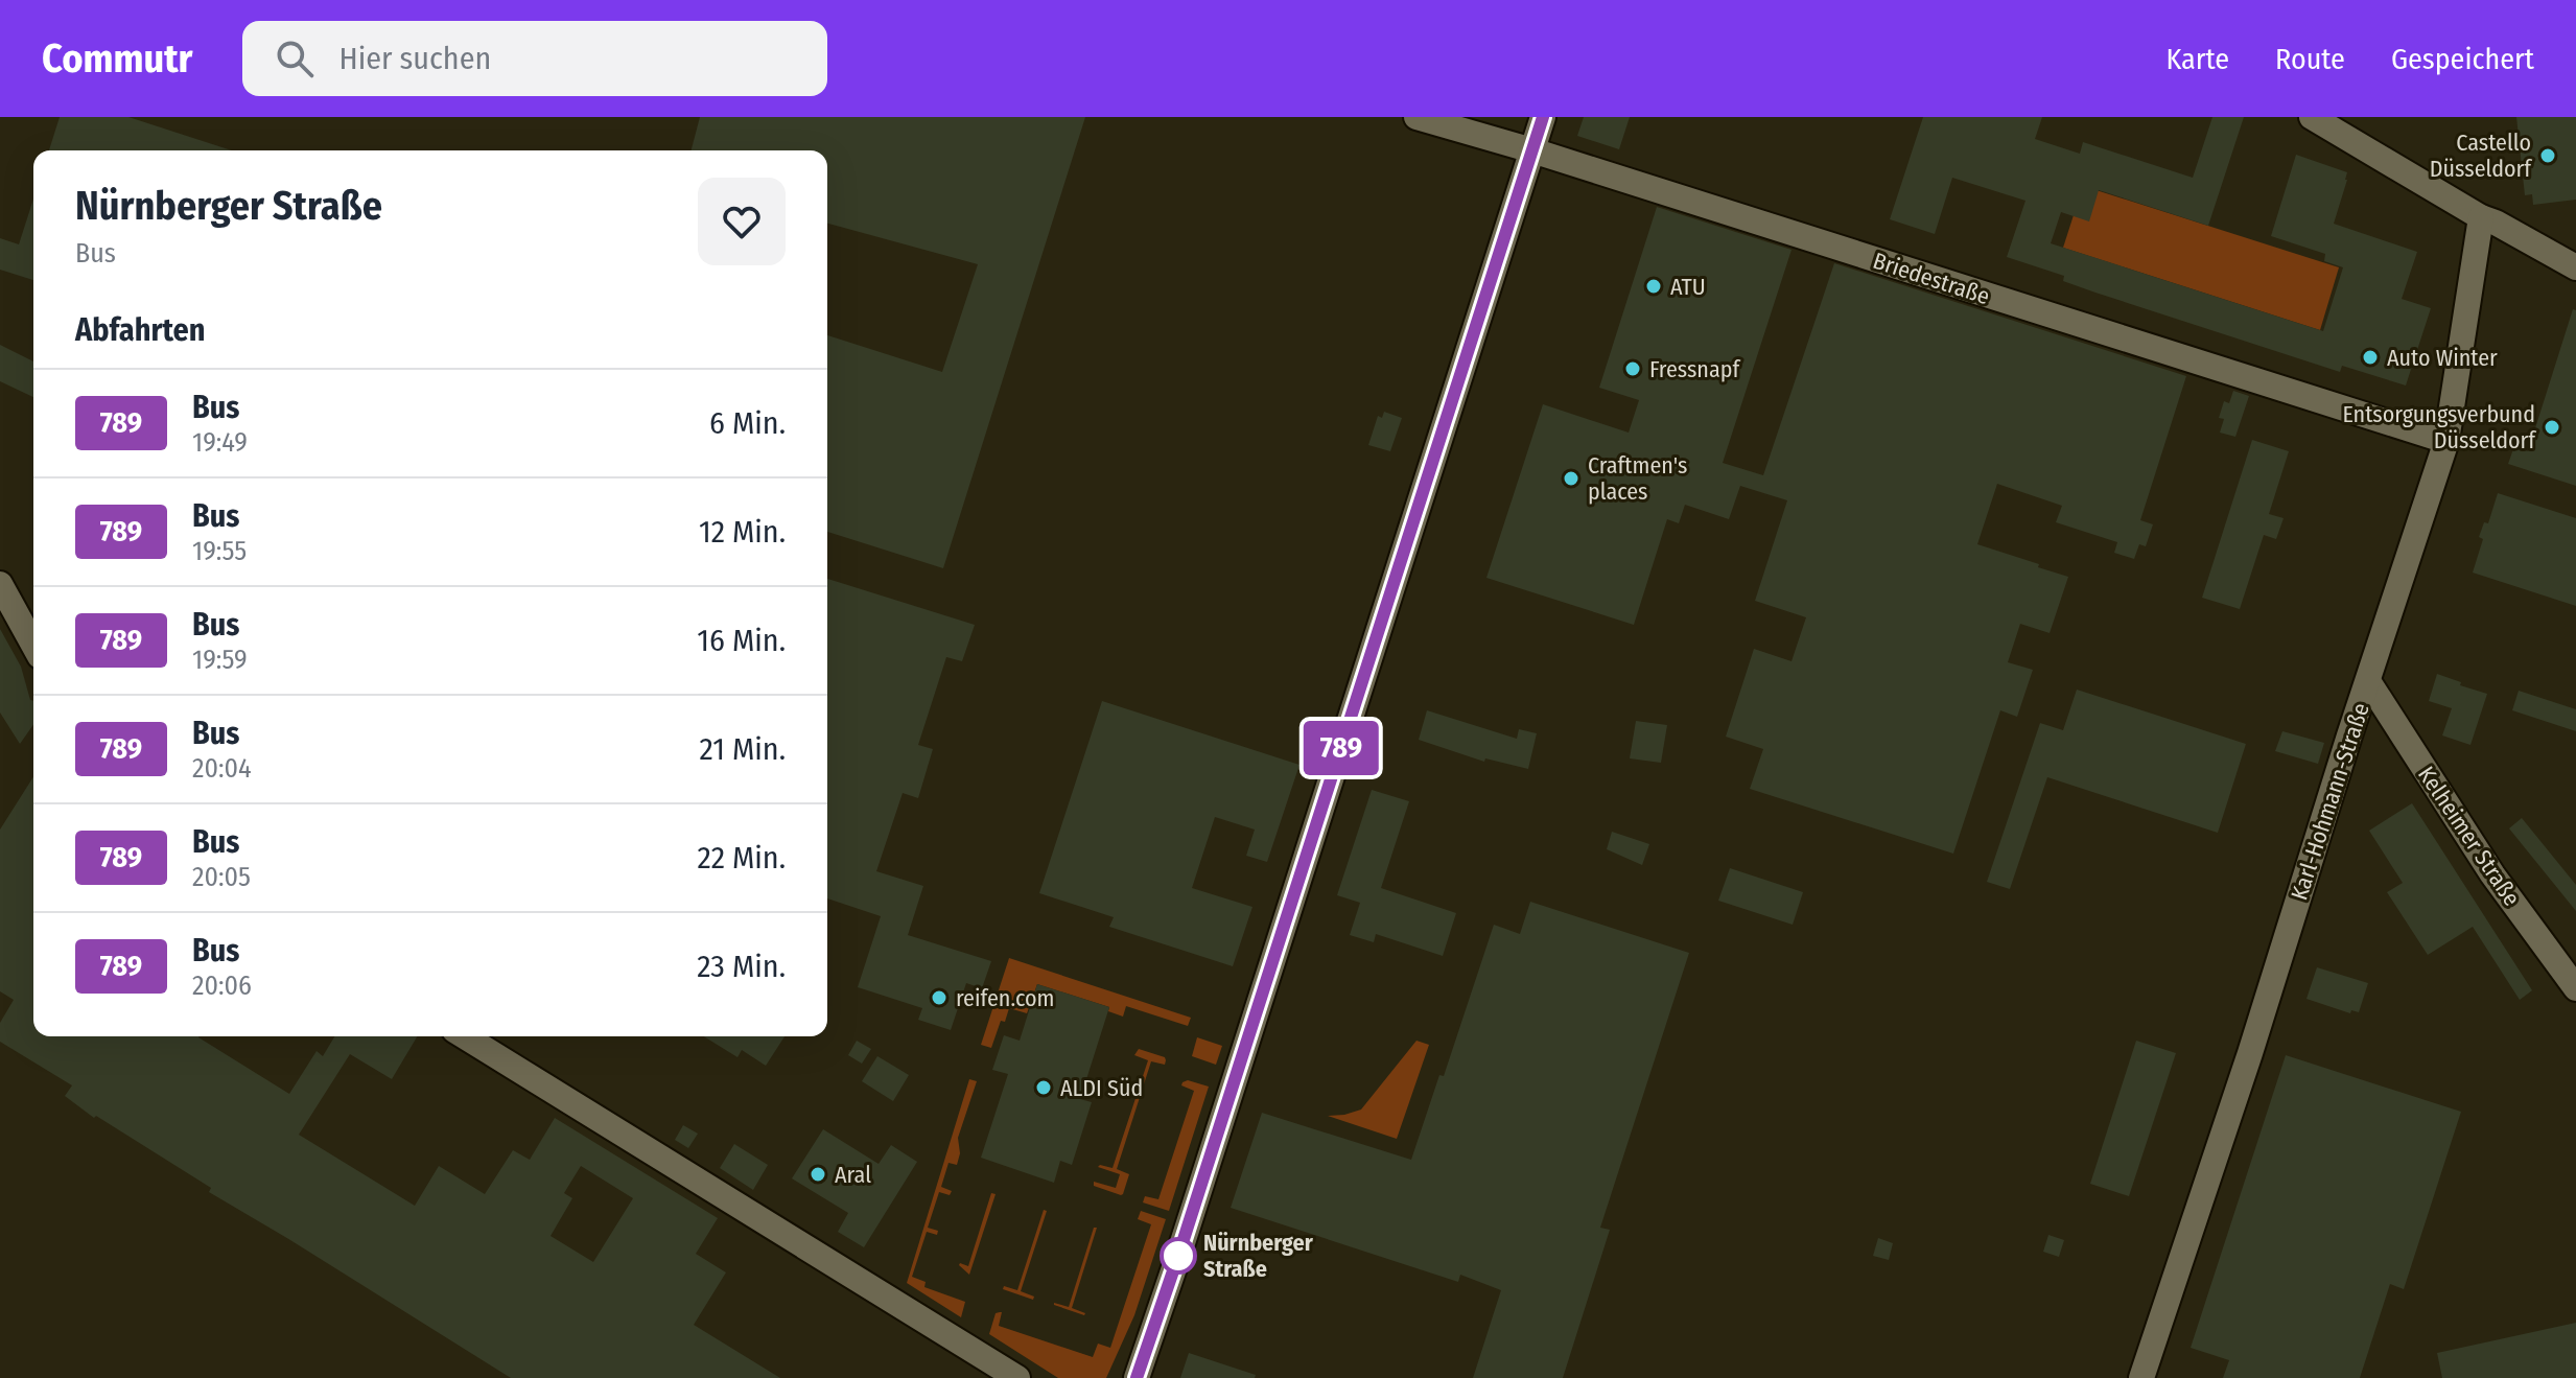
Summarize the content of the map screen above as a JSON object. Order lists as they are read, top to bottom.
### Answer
{
  "streets": {
    "street": ["Briedestraße", "Karl-Hohmann-Straße", "Kelheimer Straße"]
  },
  "crossings": [
    ["Briedestraße", "Karl-Hohmann-Straße"],
    ["Karl-Hohmann-Straße", "Kelheimer Straße"]
  ],
  "places": [
    "Castello Düsseldorf",
    "ATU",
    "Auto Winter",
    "Fressnapf",
    "Entsorgungsverbund Düsseldorf",
    "Craftmen's places",
    "reifen.com",
    "ALDI Süd",
    "Aral",
    "Nürnberger Straße"
  ],
  "lines": ["bus line 789"],
  "page": {
    "header": "Commutr",
    "search": "Hier suchen",
    "nav": ["Karte", "Route", "Gespeichert"],
    "on_map": "789",
    "heading": [
      ["Nürnberger Straße", "Bus"],
      "Abfahrten"
    ],
    "list": [
      {
        "mark": "789",
        "name": "Bus",
        "note": "19:49",
        "value": "6 Min."
      },
      {
        "mark": "789",
        "name": "Bus",
        "note": "19:55",
        "value": "12 Min."
      },
      {
        "mark": "789",
        "name": "Bus",
        "note": "19:59",
        "value": "16 Min."
      },
      {
        "mark": "789",
        "name": "Bus",
        "note": "20:04",
        "value": "21 Min."
      },
      {
        "mark": "789",
        "name": "Bus",
        "note": "20:05",
        "value": "22 Min."
      },
      {
        "mark": "789",
        "name": "Bus",
        "note": "20:06",
        "value": "23 Min."
      }
    ]
  }
}
